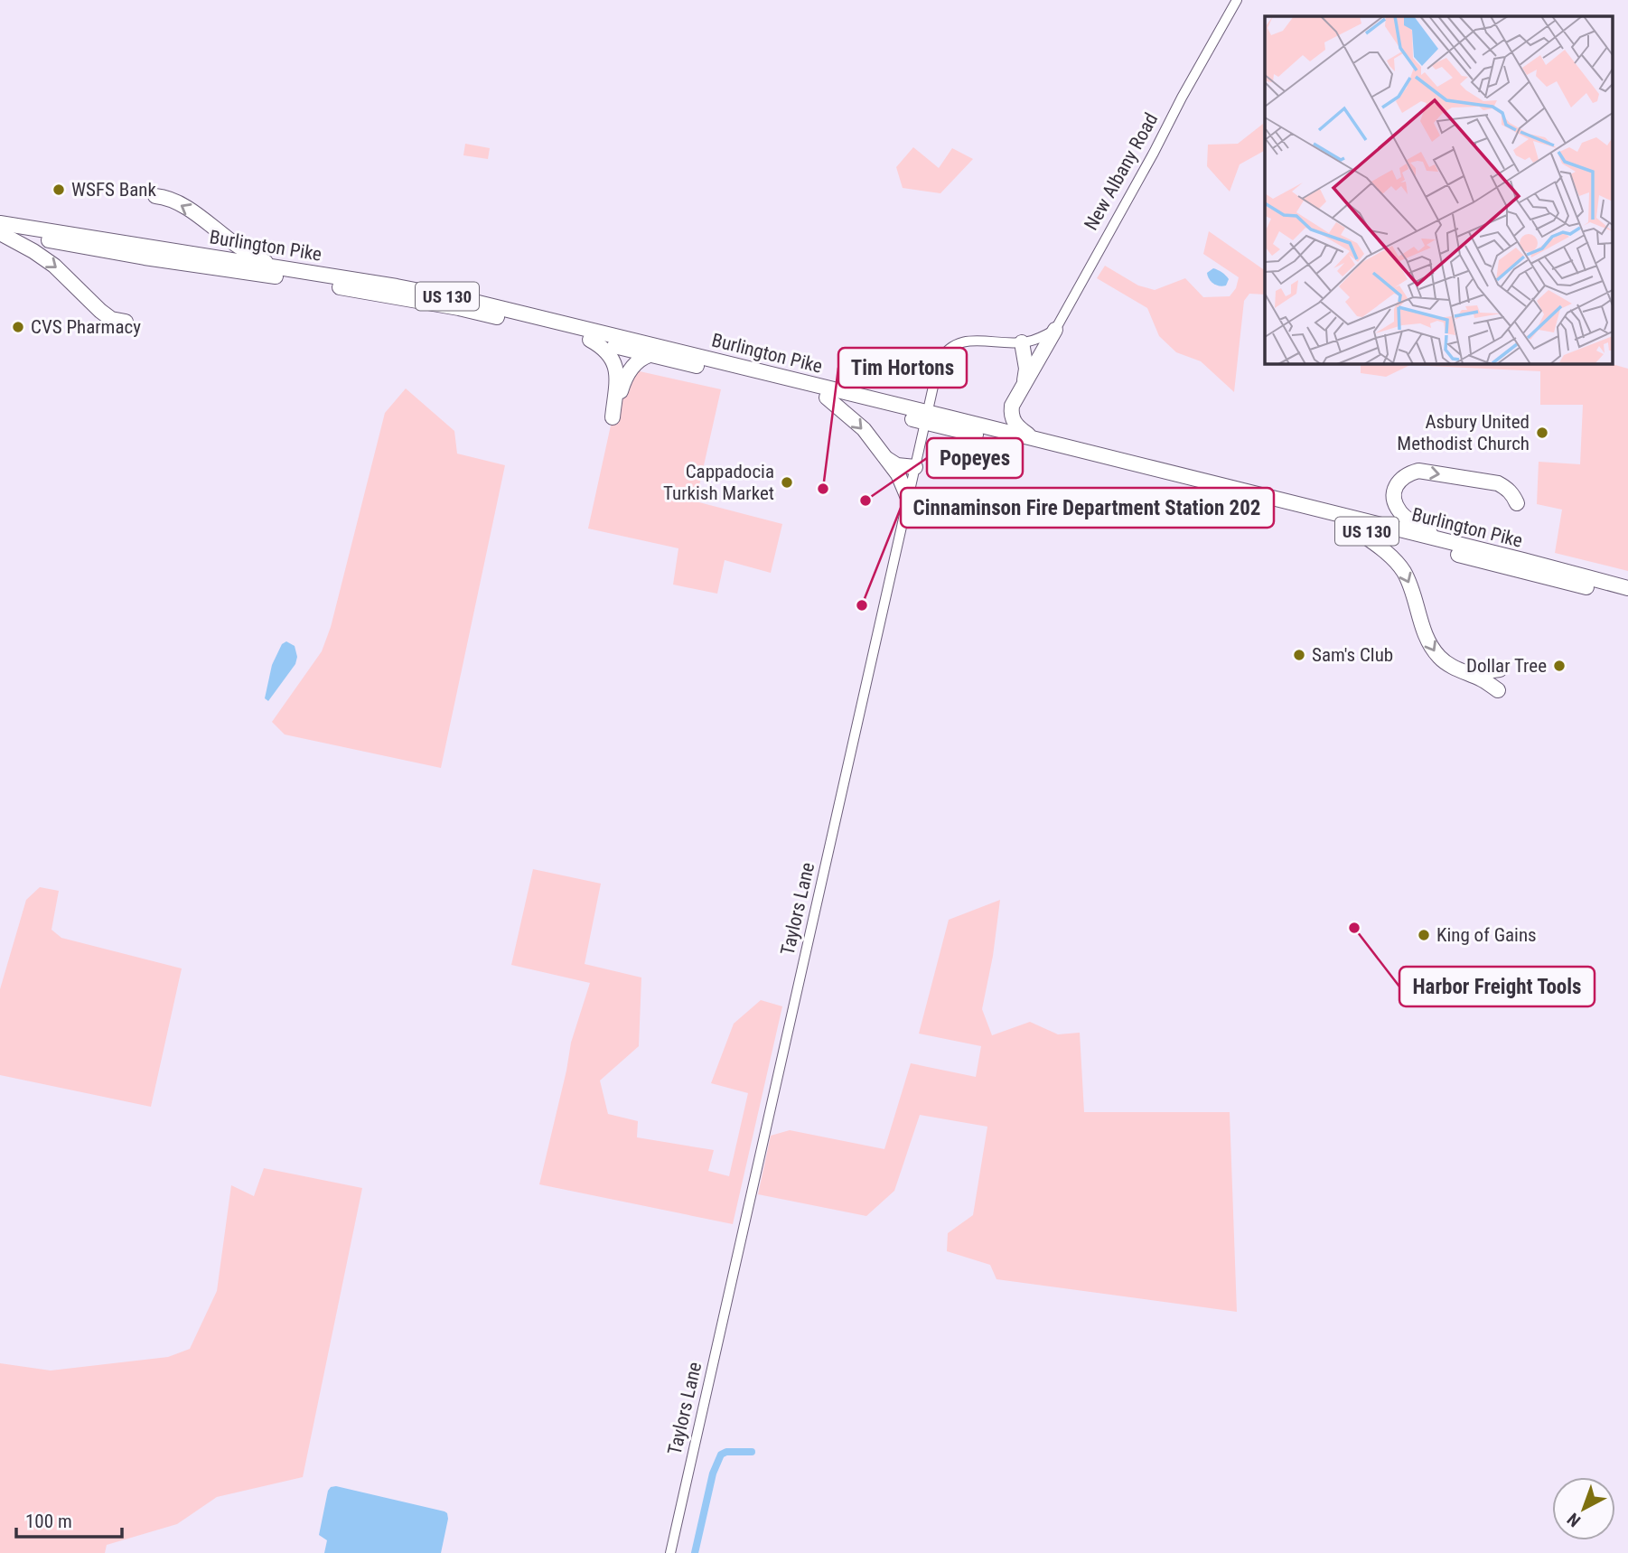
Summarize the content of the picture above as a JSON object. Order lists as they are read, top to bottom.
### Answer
{
  "streets": {
    "highway": ["Burlington Pike", "US 130"],
    "street": ["New Albany Road", "Taylors Lane"]
  },
  "crossings": [
    ["Burlington Pike", "Taylors Lane"]
  ],
  "places": [
    "WSFS Bank",
    "CVS Pharmacy",
    "Asbury United Methodist Church",
    "Cappadocia Turkish Market",
    "Tim Hortons",
    "Popeyes",
    "Cinnaminson Fire Department Station 202",
    "Sam's Club",
    "Dollar Tree",
    "Harbor Freight Tools",
    "King of Gains"
  ],
  "scale_bar": "100 m",
  "north": "bottom left"
}
